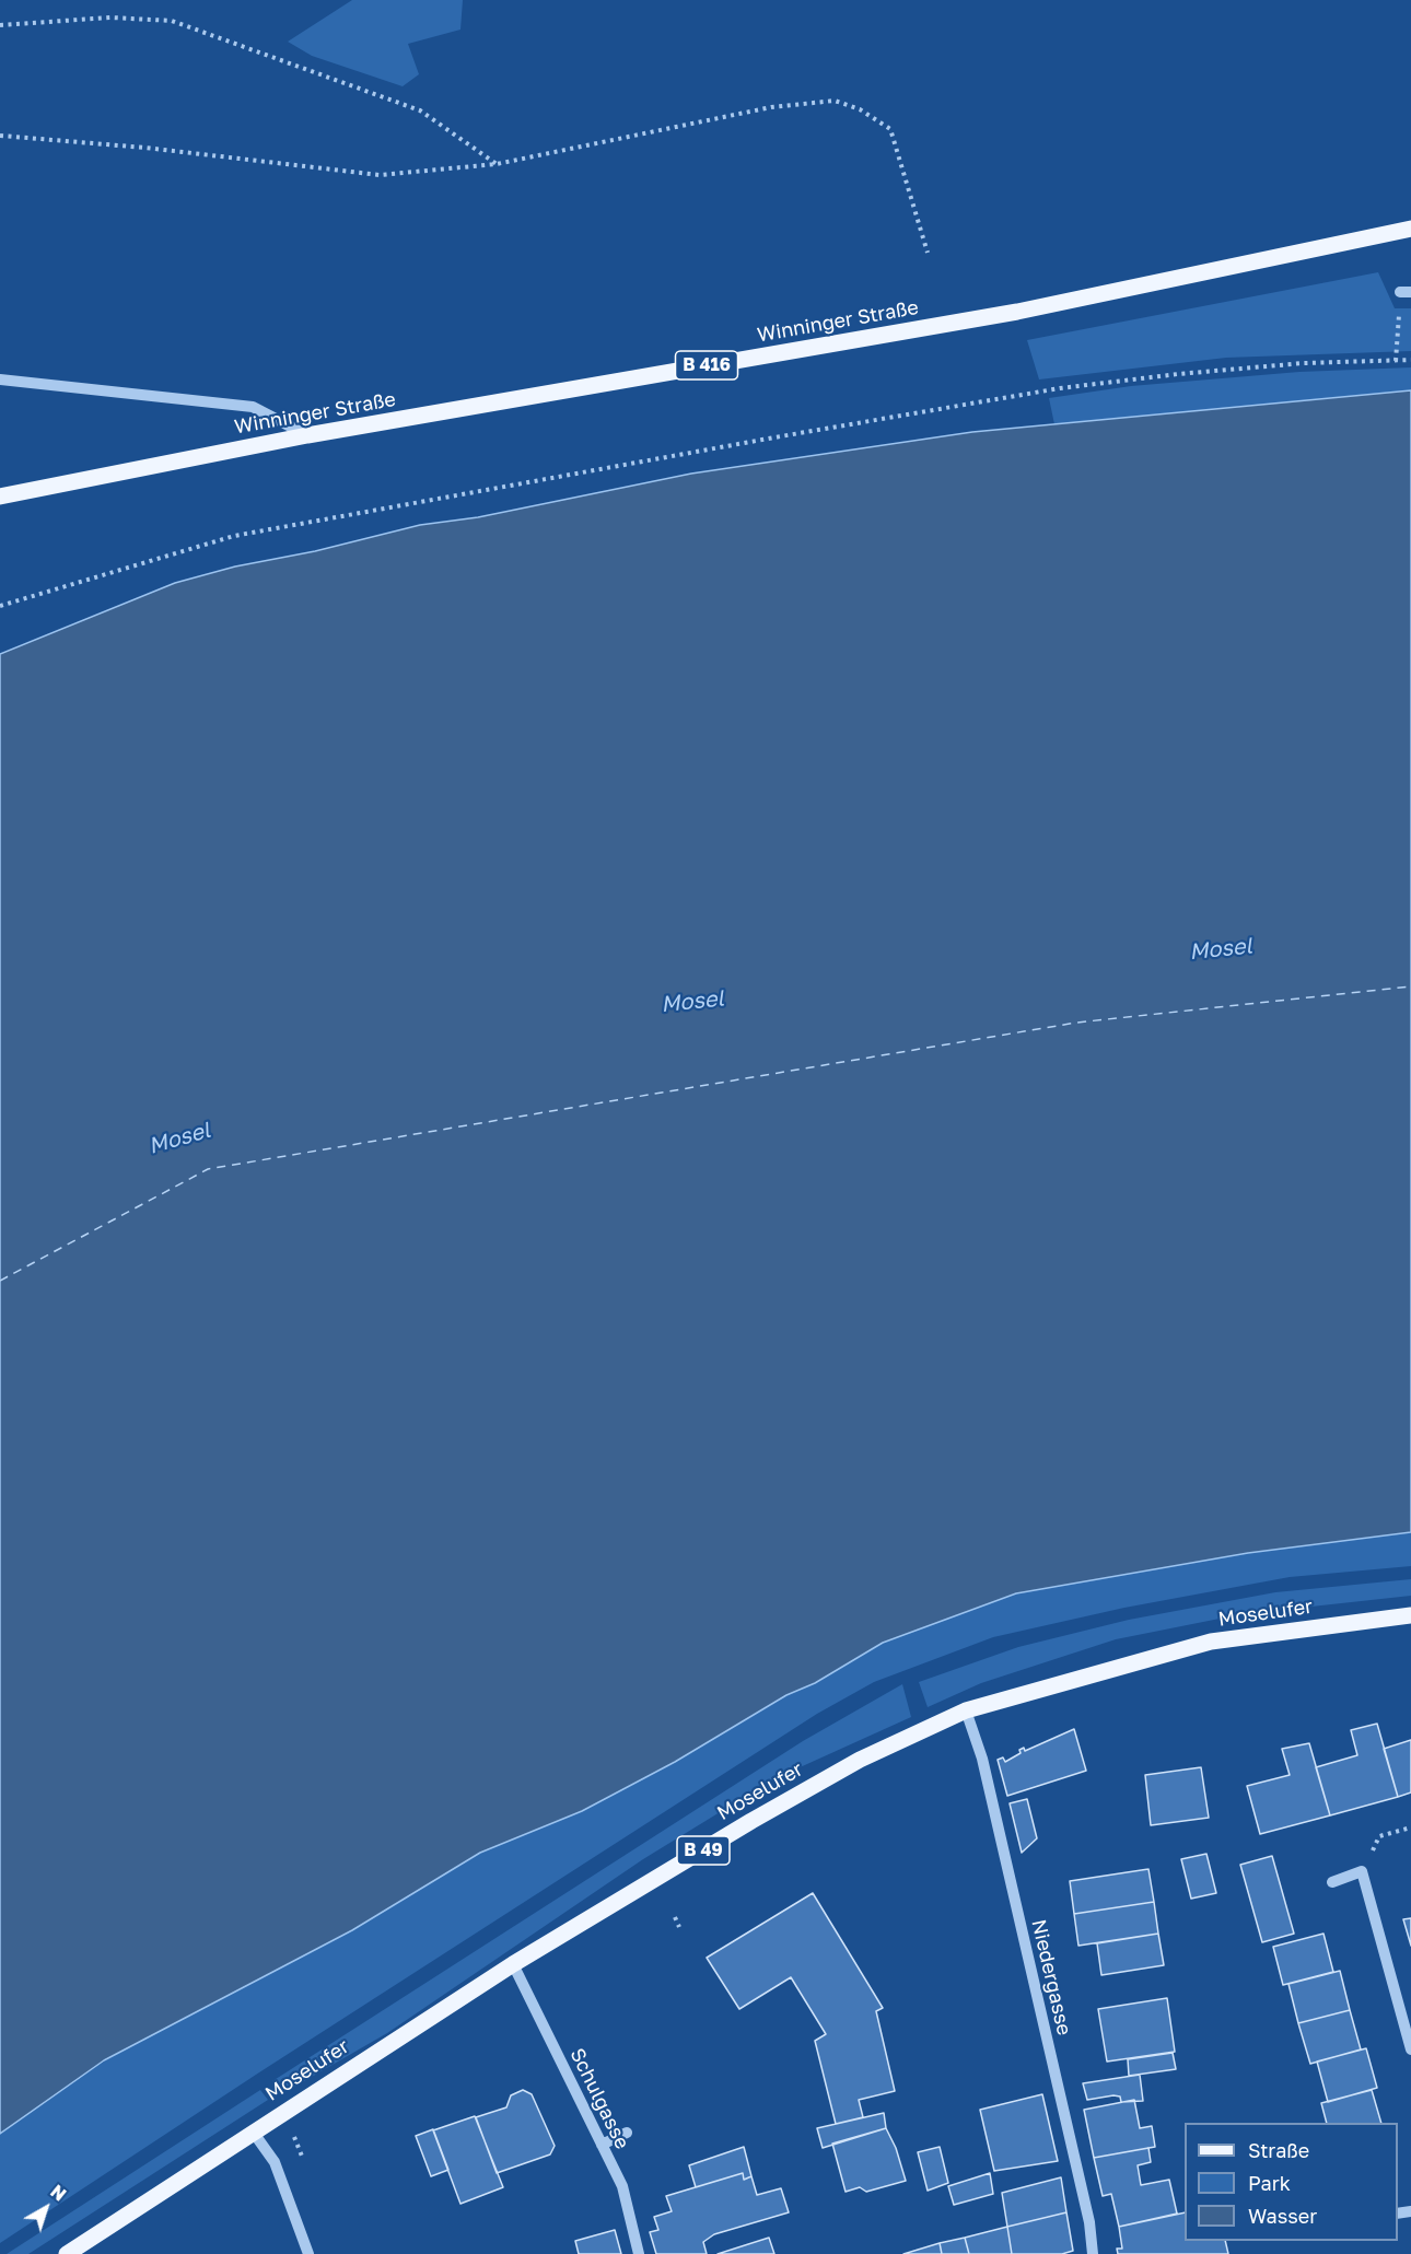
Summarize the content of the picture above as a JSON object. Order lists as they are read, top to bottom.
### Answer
{
  "streets": {
    "main road": [
      "Winninger Straße",
      "B 416",
      "Moselufer",
      "B 49"
    ],
    "street": ["Niedergasse", "Schulgasse"]
  },
  "crossings": [
    ["Moselufer", "Niedergasse"],
    ["Moselufer", "Schulgasse"]
  ],
  "water": ["Mosel"],
  "legend": ["Straße", "Park", "Wasser"],
  "north": "top right"
}
